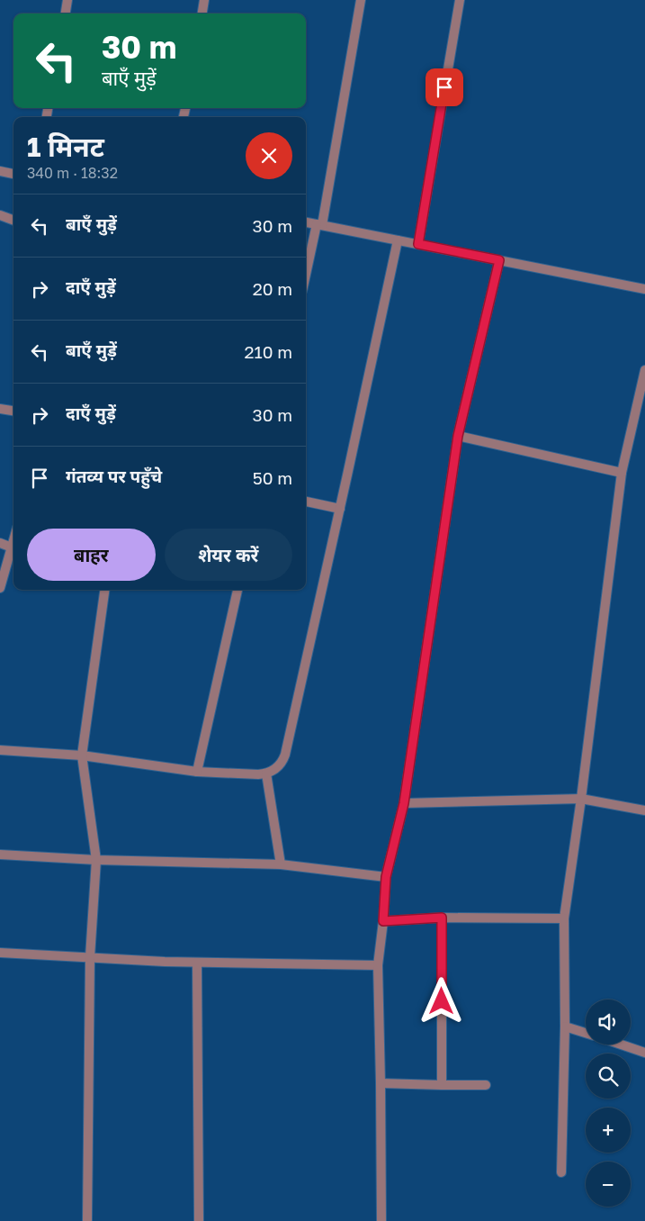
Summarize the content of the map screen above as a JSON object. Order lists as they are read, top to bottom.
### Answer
{
  "page": {
    "turn": ["30 m", "बाएँ मुड़ें"],
    "heading": ["1 मिनट", "340 m · 18:32"],
    "list": [
      {
        "name": "बाएँ मुड़ें",
        "value": "30 m"
      },
      {
        "name": "दाएँ मुड़ें",
        "value": "20 m"
      },
      {
        "name": "बाएँ मुड़ें",
        "value": "210 m"
      },
      {
        "name": "दाएँ मुड़ें",
        "value": "30 m"
      },
      {
        "name": "गंतव्य पर पहुँचे",
        "value": "50 m"
      }
    ],
    "buttons": ["बाहर", "शेयर करें"],
    "map_buttons": ["+", "−"]
  }
}
